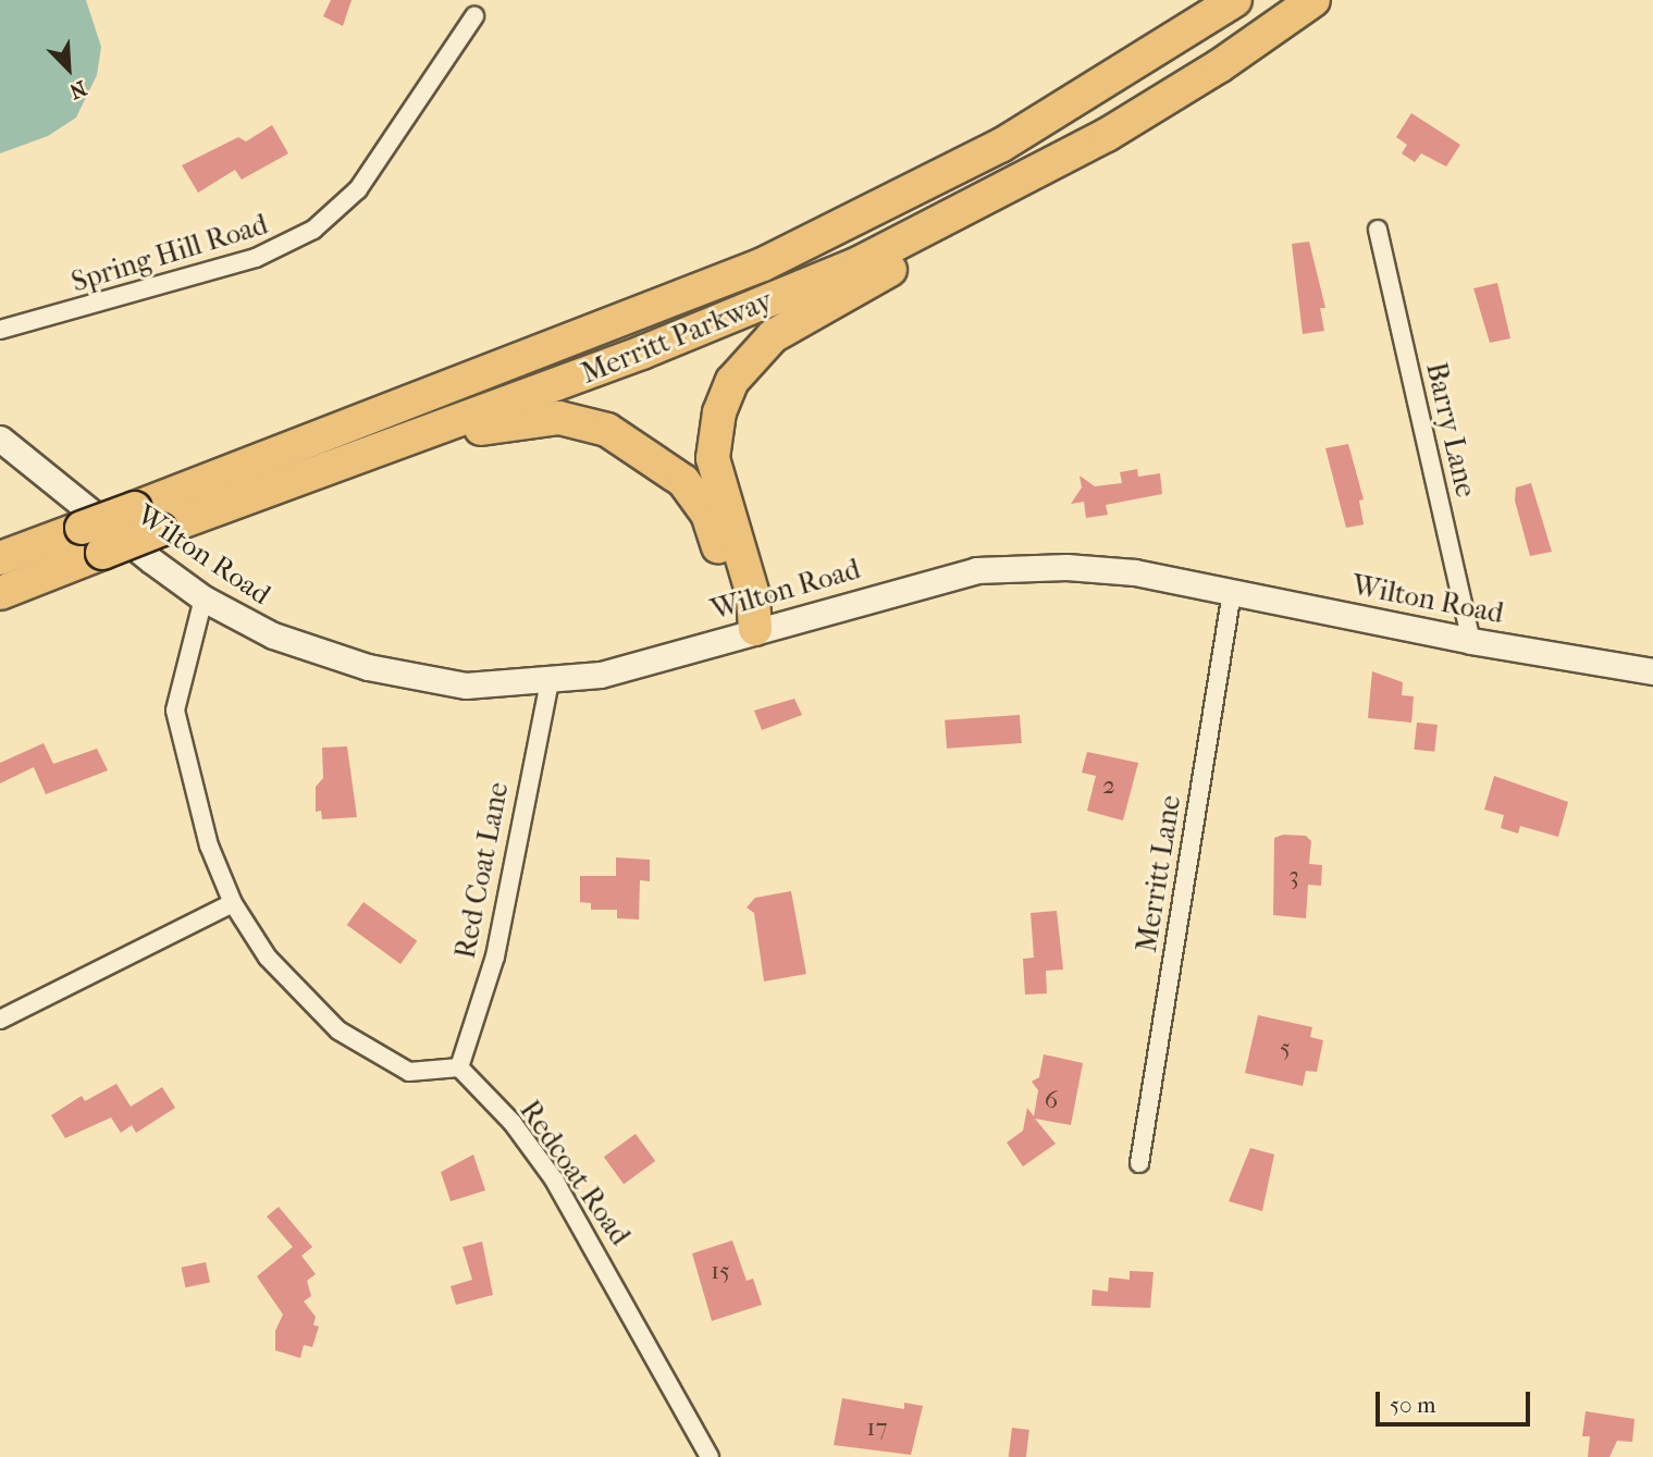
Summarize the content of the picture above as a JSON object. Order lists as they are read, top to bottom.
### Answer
{
  "streets": {
    "highway": ["Merritt Parkway"],
    "main road": ["Wilton Road"],
    "street": [
      "Spring Hill Road",
      "Barry Lane",
      "Red Coat Lane",
      "Merritt Lane",
      "Redcoat Road"
    ]
  },
  "crossings": [
    ["Barry Lane", "Wilton Road"],
    ["Wilton Road", "Red Coat Lane"],
    ["Wilton Road", "Merritt Lane"],
    ["Red Coat Lane", "Redcoat Road"]
  ],
  "house_numbers": [
    "2",
    "3",
    "5",
    "6",
    "15",
    "17"
  ],
  "scale_bar": "50 m",
  "north": "bottom right"
}
